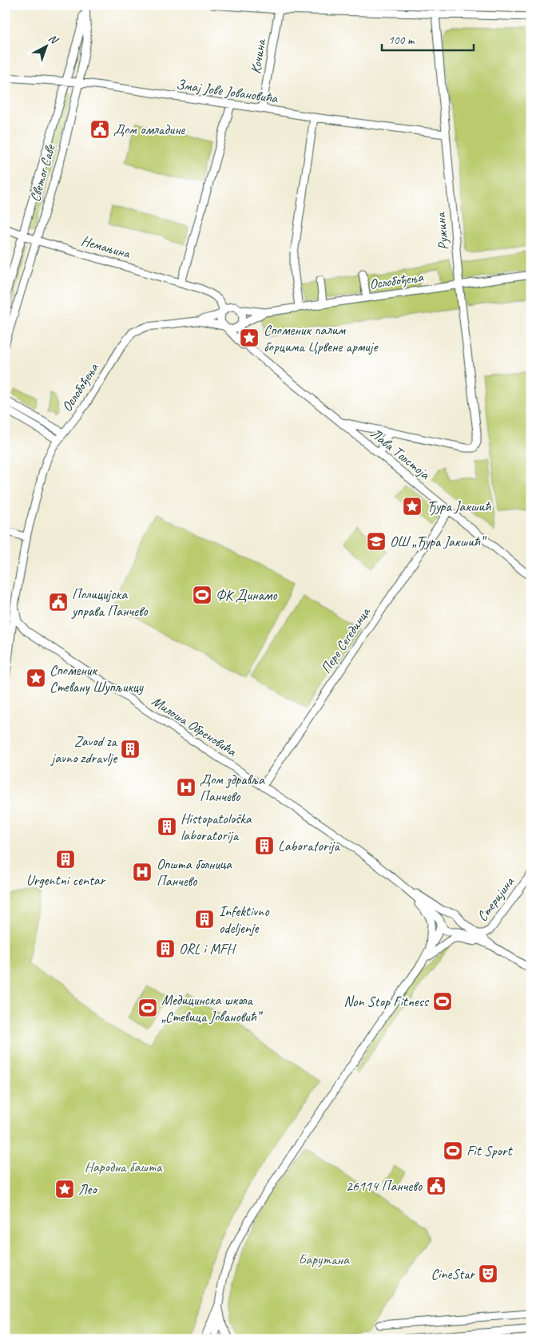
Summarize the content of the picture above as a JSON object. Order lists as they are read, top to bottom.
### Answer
{
  "streets": {
    "street": [
      "Кочина",
      "Змај Јове Јовановића",
      "Светог Саве",
      "Ружина",
      "Немањина",
      "Ослобођења",
      "Лава Толстоја",
      "Пере Сегединца",
      "Милоша Обреновића",
      "Стеријина"
    ]
  },
  "crossings": [
    ["Кочина", "Змај Јове Јовановића"],
    ["Змај Јове Јовановића", "Светог Саве"],
    ["Змај Јове Јовановића", "Ружина"],
    ["Светог Саве", "Немањина"],
    ["Ружина", "Ослобођења"],
    ["Ослобођења", "Лава Толстоја"],
    ["Ослобођења", "Милоша Обреновића"],
    ["Лава Толстоја", "Пере Сегединца"],
    ["Пере Сегединца", "Милоша Обреновића"]
  ],
  "parks": ["Народна башта", "Барутана"],
  "places": {
    "public building": ["Дом омладине", "Полицијска управа Панчево", "26114 Панчево"],
    "place": [
      "Споменик палим борцима Црвене армије",
      "Ђура Јакшић",
      "Споменик Стевану Шупљикцу",
      "Лео"
    ],
    "school or university": ["ОШ „Ђура Јакшић”"],
    "sports": [
      "ФК Динамо",
      "Non Stop Fitness",
      "Медицинска школа „Стевица Јовановић”",
      "Fit Sport"
    ],
    "building": [
      "Zavod za javno zdravlje",
      "Histopatološka laboratorija",
      "Laboratorija",
      "Urgentni centar",
      "Infektivno odeljenje",
      "ORL i MFH"
    ],
    "hospital": ["Дом здравља Панчево", "Општа болница Панчево"],
    "theatre": ["CineStar"]
  },
  "scale_bar": "100 m",
  "north": "top right"
}
